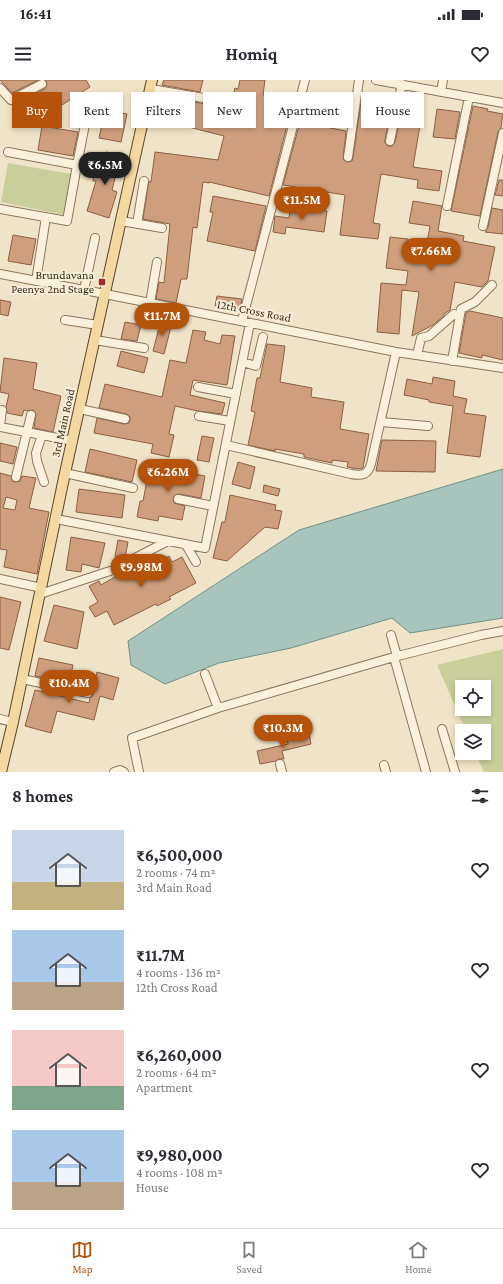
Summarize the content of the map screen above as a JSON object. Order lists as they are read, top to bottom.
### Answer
{
  "streets": {
    "main road": ["3rd Main Road"],
    "street": ["12th Cross Road"]
  },
  "crossings": [
    ["12th Cross Road", "3rd Main Road"]
  ],
  "places": {
    "transit": ["Brundavana Peenya 2nd Stage"]
  },
  "page": {
    "status": "16:41",
    "header": "Homiq",
    "chip": [
      "Buy",
      "Rent",
      "Filters",
      "New",
      "Apartment",
      "House"
    ],
    "price": [
      "₹6.5M",
      "₹11.5M",
      "₹7.66M",
      "₹11.7M",
      "₹6.26M",
      "₹9.98M",
      "₹10.4M",
      "₹10.3M"
    ],
    "heading": "8 homes",
    "list": [
      {
        "name": "₹6,500,000",
        "note": "2 rooms · 74 m² · 3rd Main Road"
      },
      {
        "name": "₹11.7M",
        "note": "4 rooms · 136 m² · 12th Cross Road"
      },
      {
        "name": "₹6,260,000",
        "note": "2 rooms · 64 m² · Apartment"
      },
      {
        "name": "₹9,980,000",
        "note": "4 rooms · 108 m² · House"
      }
    ],
    "tabs": ["Map", "Saved", "Home"]
  }
}
